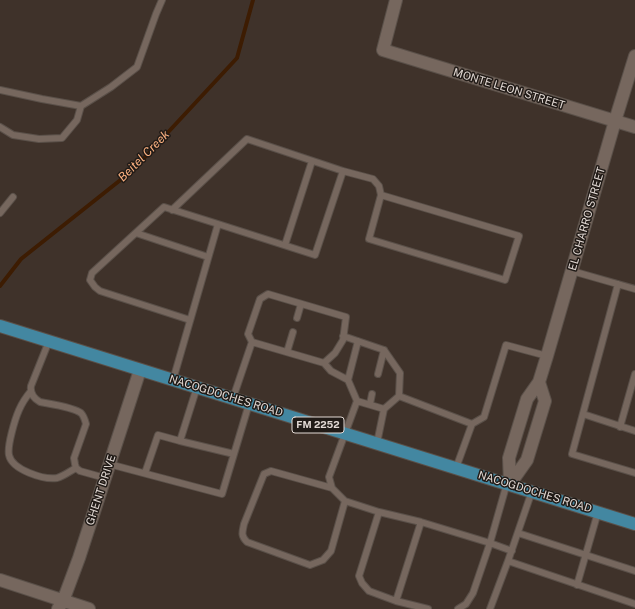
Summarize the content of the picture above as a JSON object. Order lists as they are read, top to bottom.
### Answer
{
  "streets": {
    "main road": ["NACOGDOCHES ROAD", "FM 2252"],
    "street": ["MONTE LEON STREET", "EL CHARRO STREET", "GHENT DRIVE"]
  },
  "crossings": [
    ["MONTE LEON STREET", "EL CHARRO STREET"],
    ["EL CHARRO STREET", "NACOGDOCHES ROAD"],
    ["NACOGDOCHES ROAD", "GHENT DRIVE"]
  ],
  "water": ["Beitel Creek"]
}
